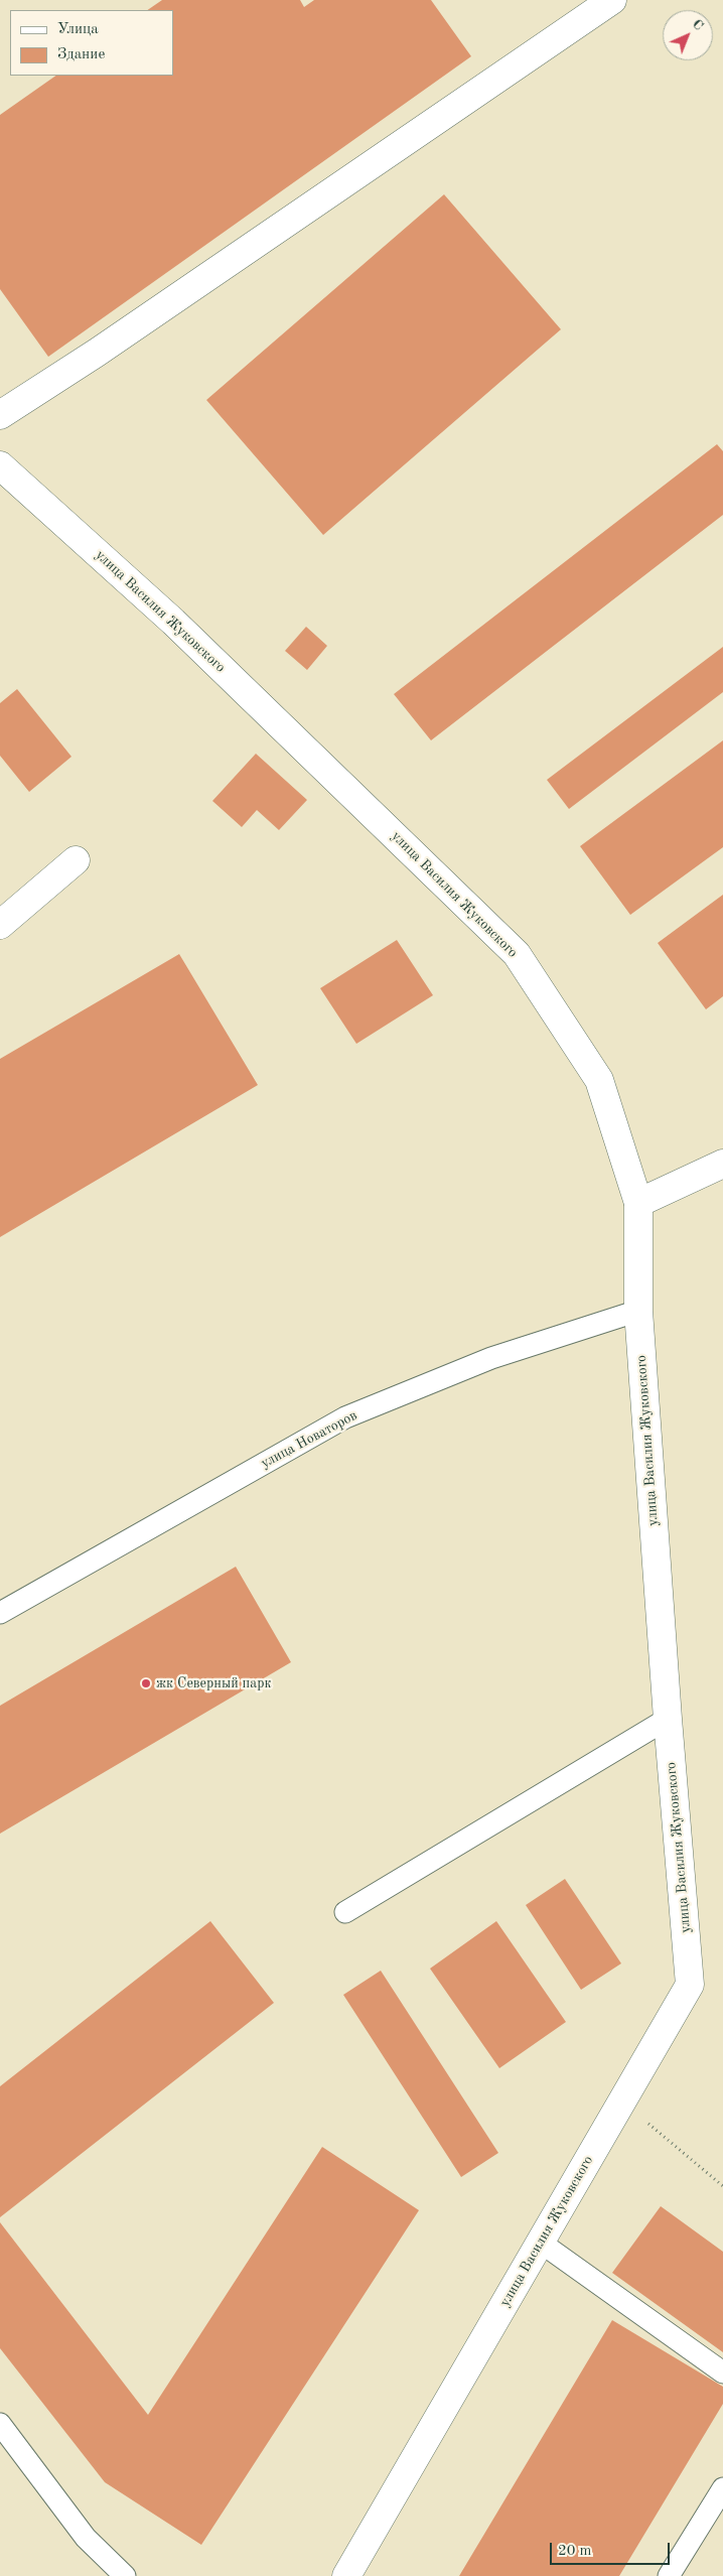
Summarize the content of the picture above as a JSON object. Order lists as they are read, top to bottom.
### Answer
{
  "streets": {
    "street": ["улица Василия Жуковского"],
    "lane": ["улица Новаторов"]
  },
  "crossings": [
    ["улица Василия Жуковского", "улица Новаторов"]
  ],
  "places": ["жк Северный парк"],
  "legend": ["Улица", "Здание"],
  "scale_bar": "20 m",
  "north": "top right"
}
